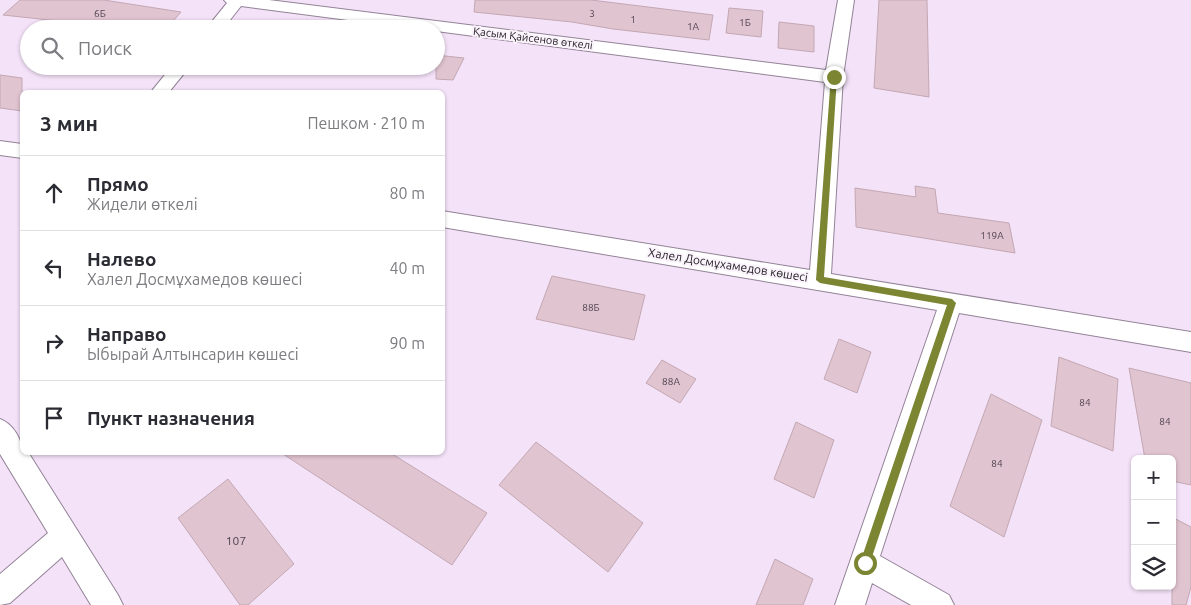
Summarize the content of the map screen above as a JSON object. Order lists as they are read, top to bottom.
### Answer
{
  "streets": {
    "street": ["Қасым Қайсенов өткелі", "Халел Досмұхамедов көшесі"]
  },
  "house_numbers": [
    "6Б",
    "3",
    "1",
    "1Б",
    "1А",
    "119А",
    "88Б",
    "88А",
    "84",
    "84",
    "84",
    "107"
  ],
  "page": {
    "search": "Поиск",
    "heading": ["3 мин", "Пешком · 210 m"],
    "list": [
      ["Прямо", "Жидели өткелі", "80 m"],
      ["Налево", "Халел Досмұхамедов көшесі", "40 m"],
      ["Направо", "Ыбырай Алтынсарин көшесі", "90 m"],
      "Пункт назначения"
    ],
    "map_buttons": ["+", "−"]
  }
}
